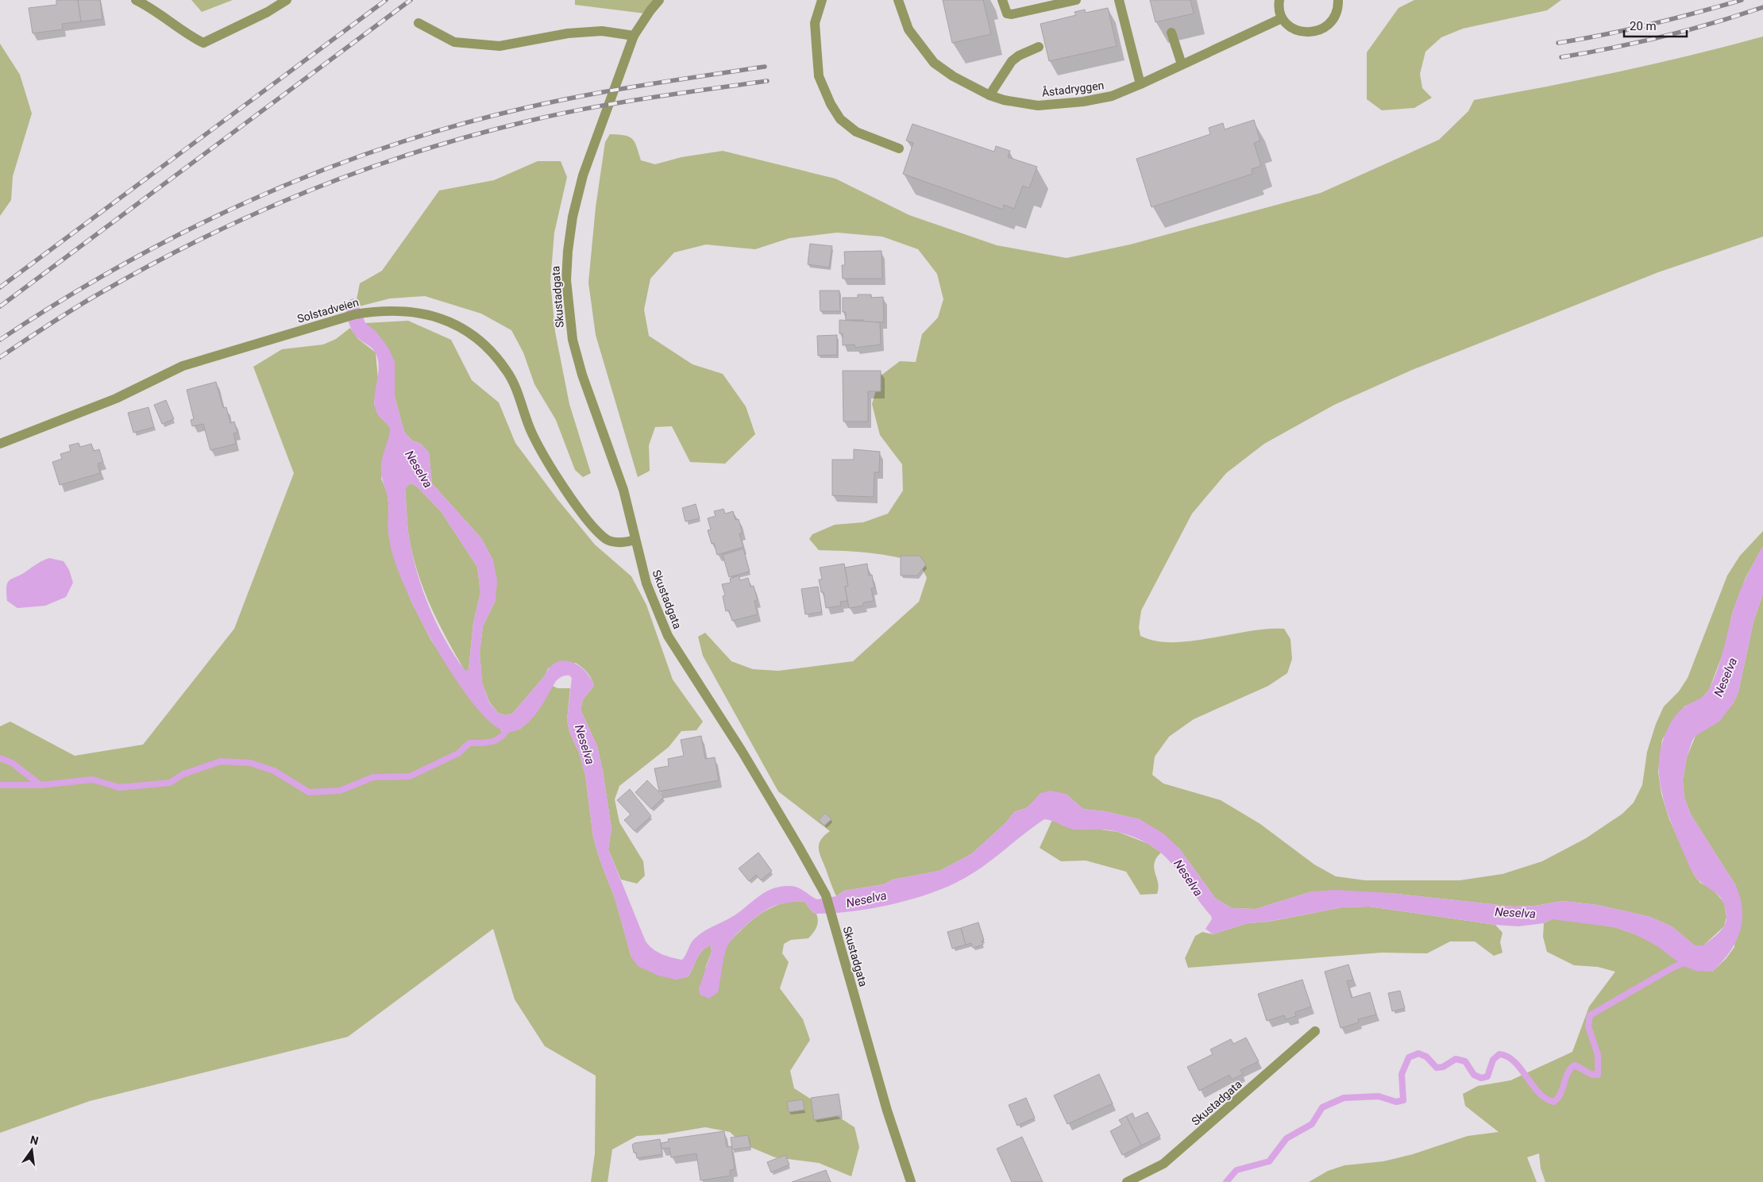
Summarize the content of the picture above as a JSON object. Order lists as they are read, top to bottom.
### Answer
{
  "streets": {
    "street": ["Åstadryggen", "Skustadgata", "Solstadveien"]
  },
  "crossings": [
    ["Skustadgata", "Solstadveien"]
  ],
  "water": ["Neselva"],
  "scale_bar": "20 m",
  "north": "top"
}
